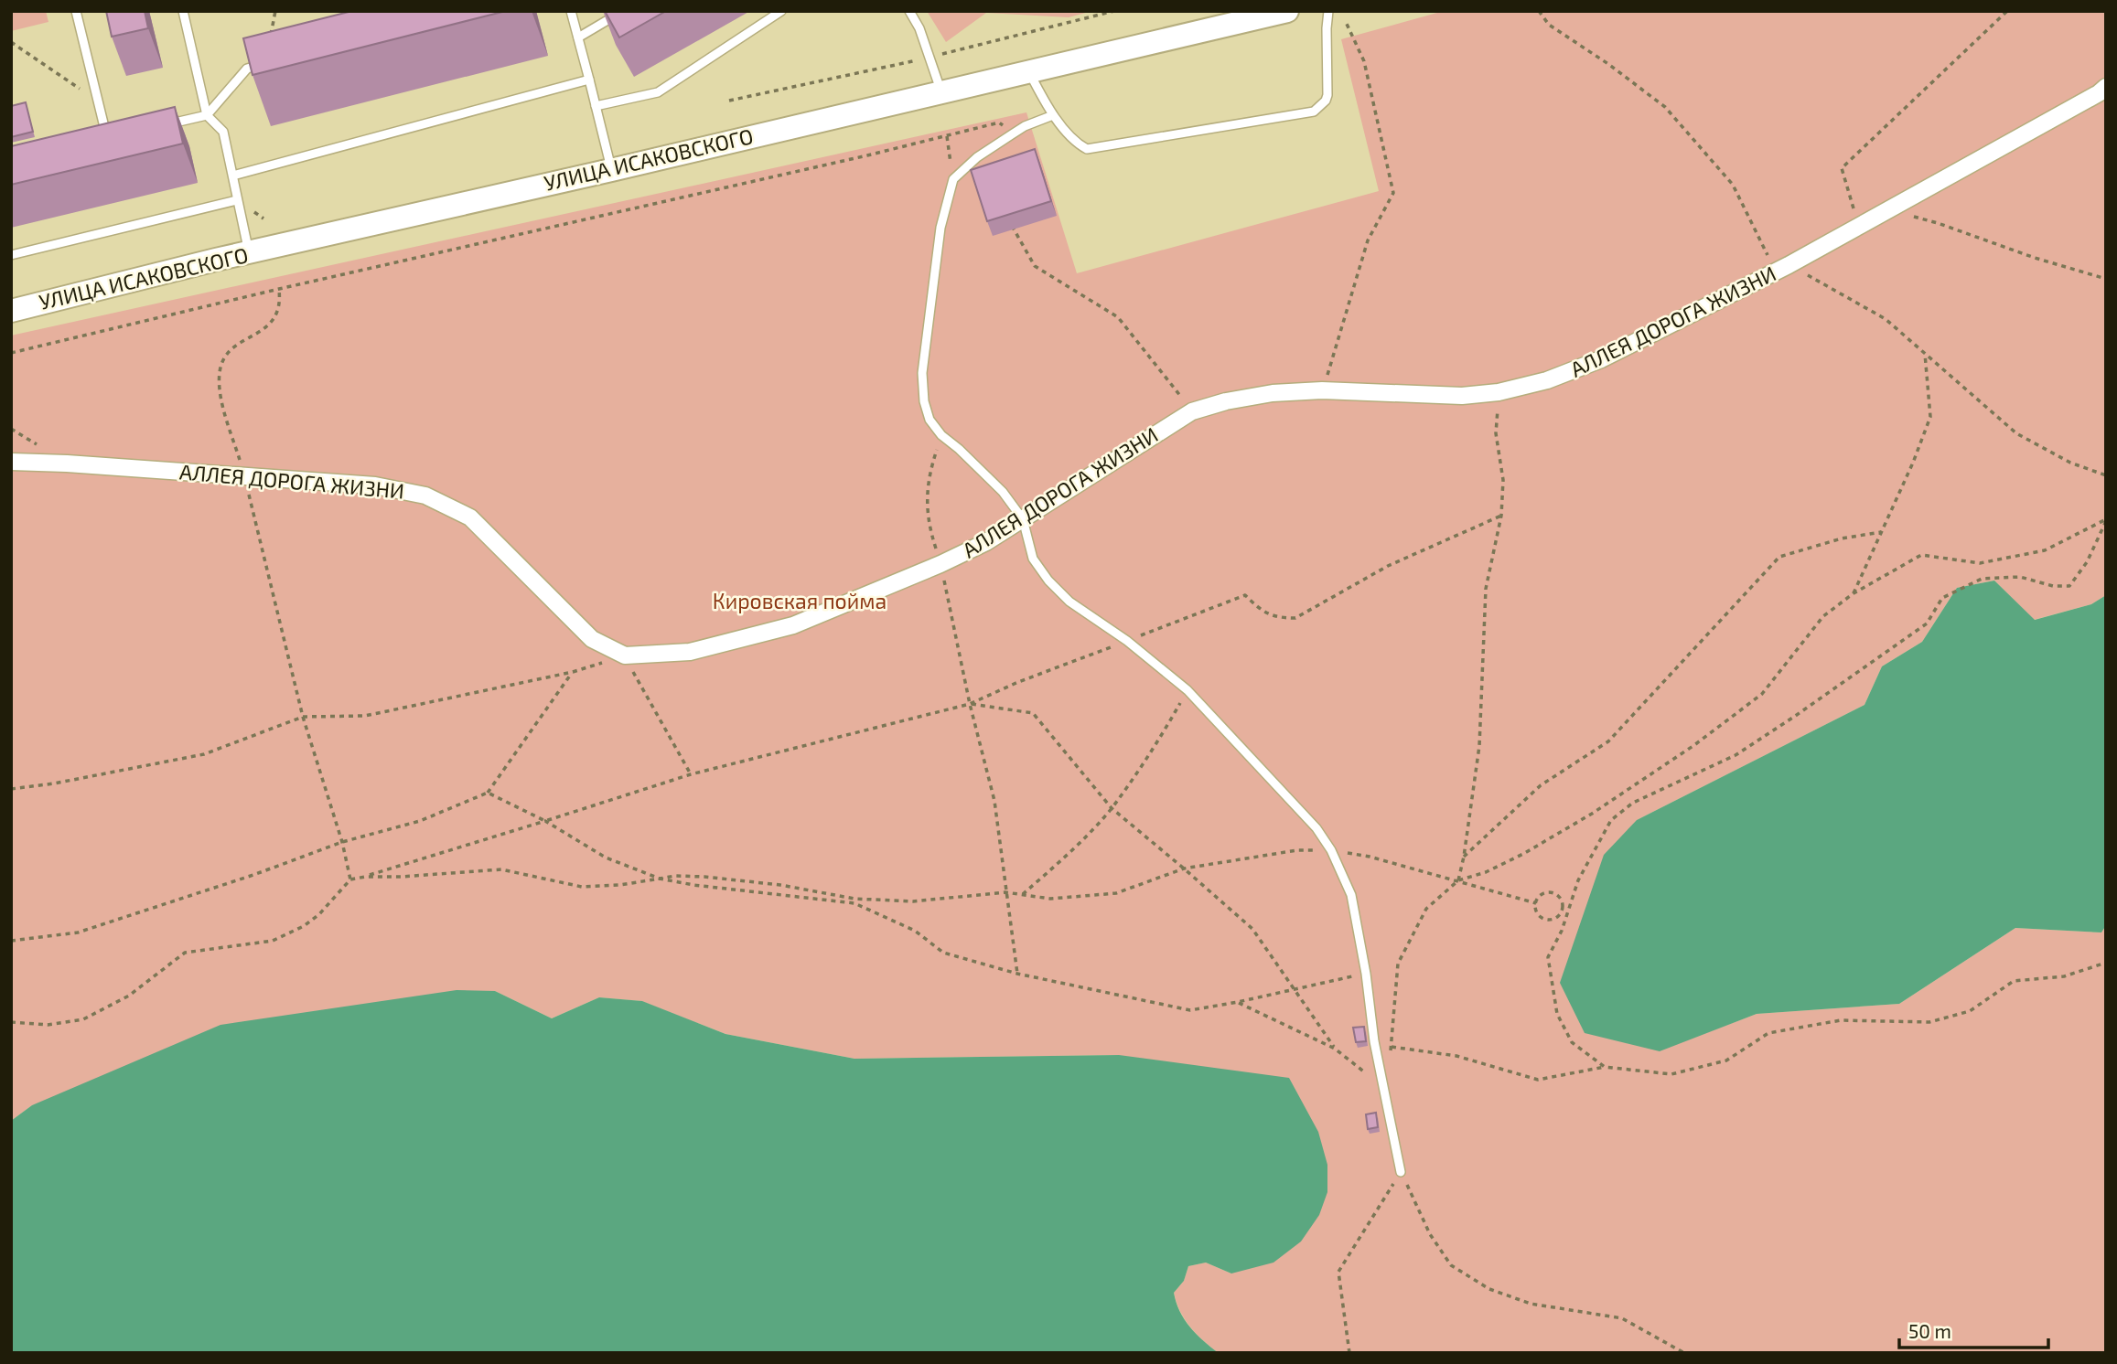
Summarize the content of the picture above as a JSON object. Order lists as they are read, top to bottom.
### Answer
{
  "streets": {
    "street": ["УЛИЦА ИСАКОВСКОГО", "АЛЛЕЯ ДОРОГА ЖИЗНИ"]
  },
  "parks": ["Кировская пойма"],
  "scale_bar": "50 m"
}
